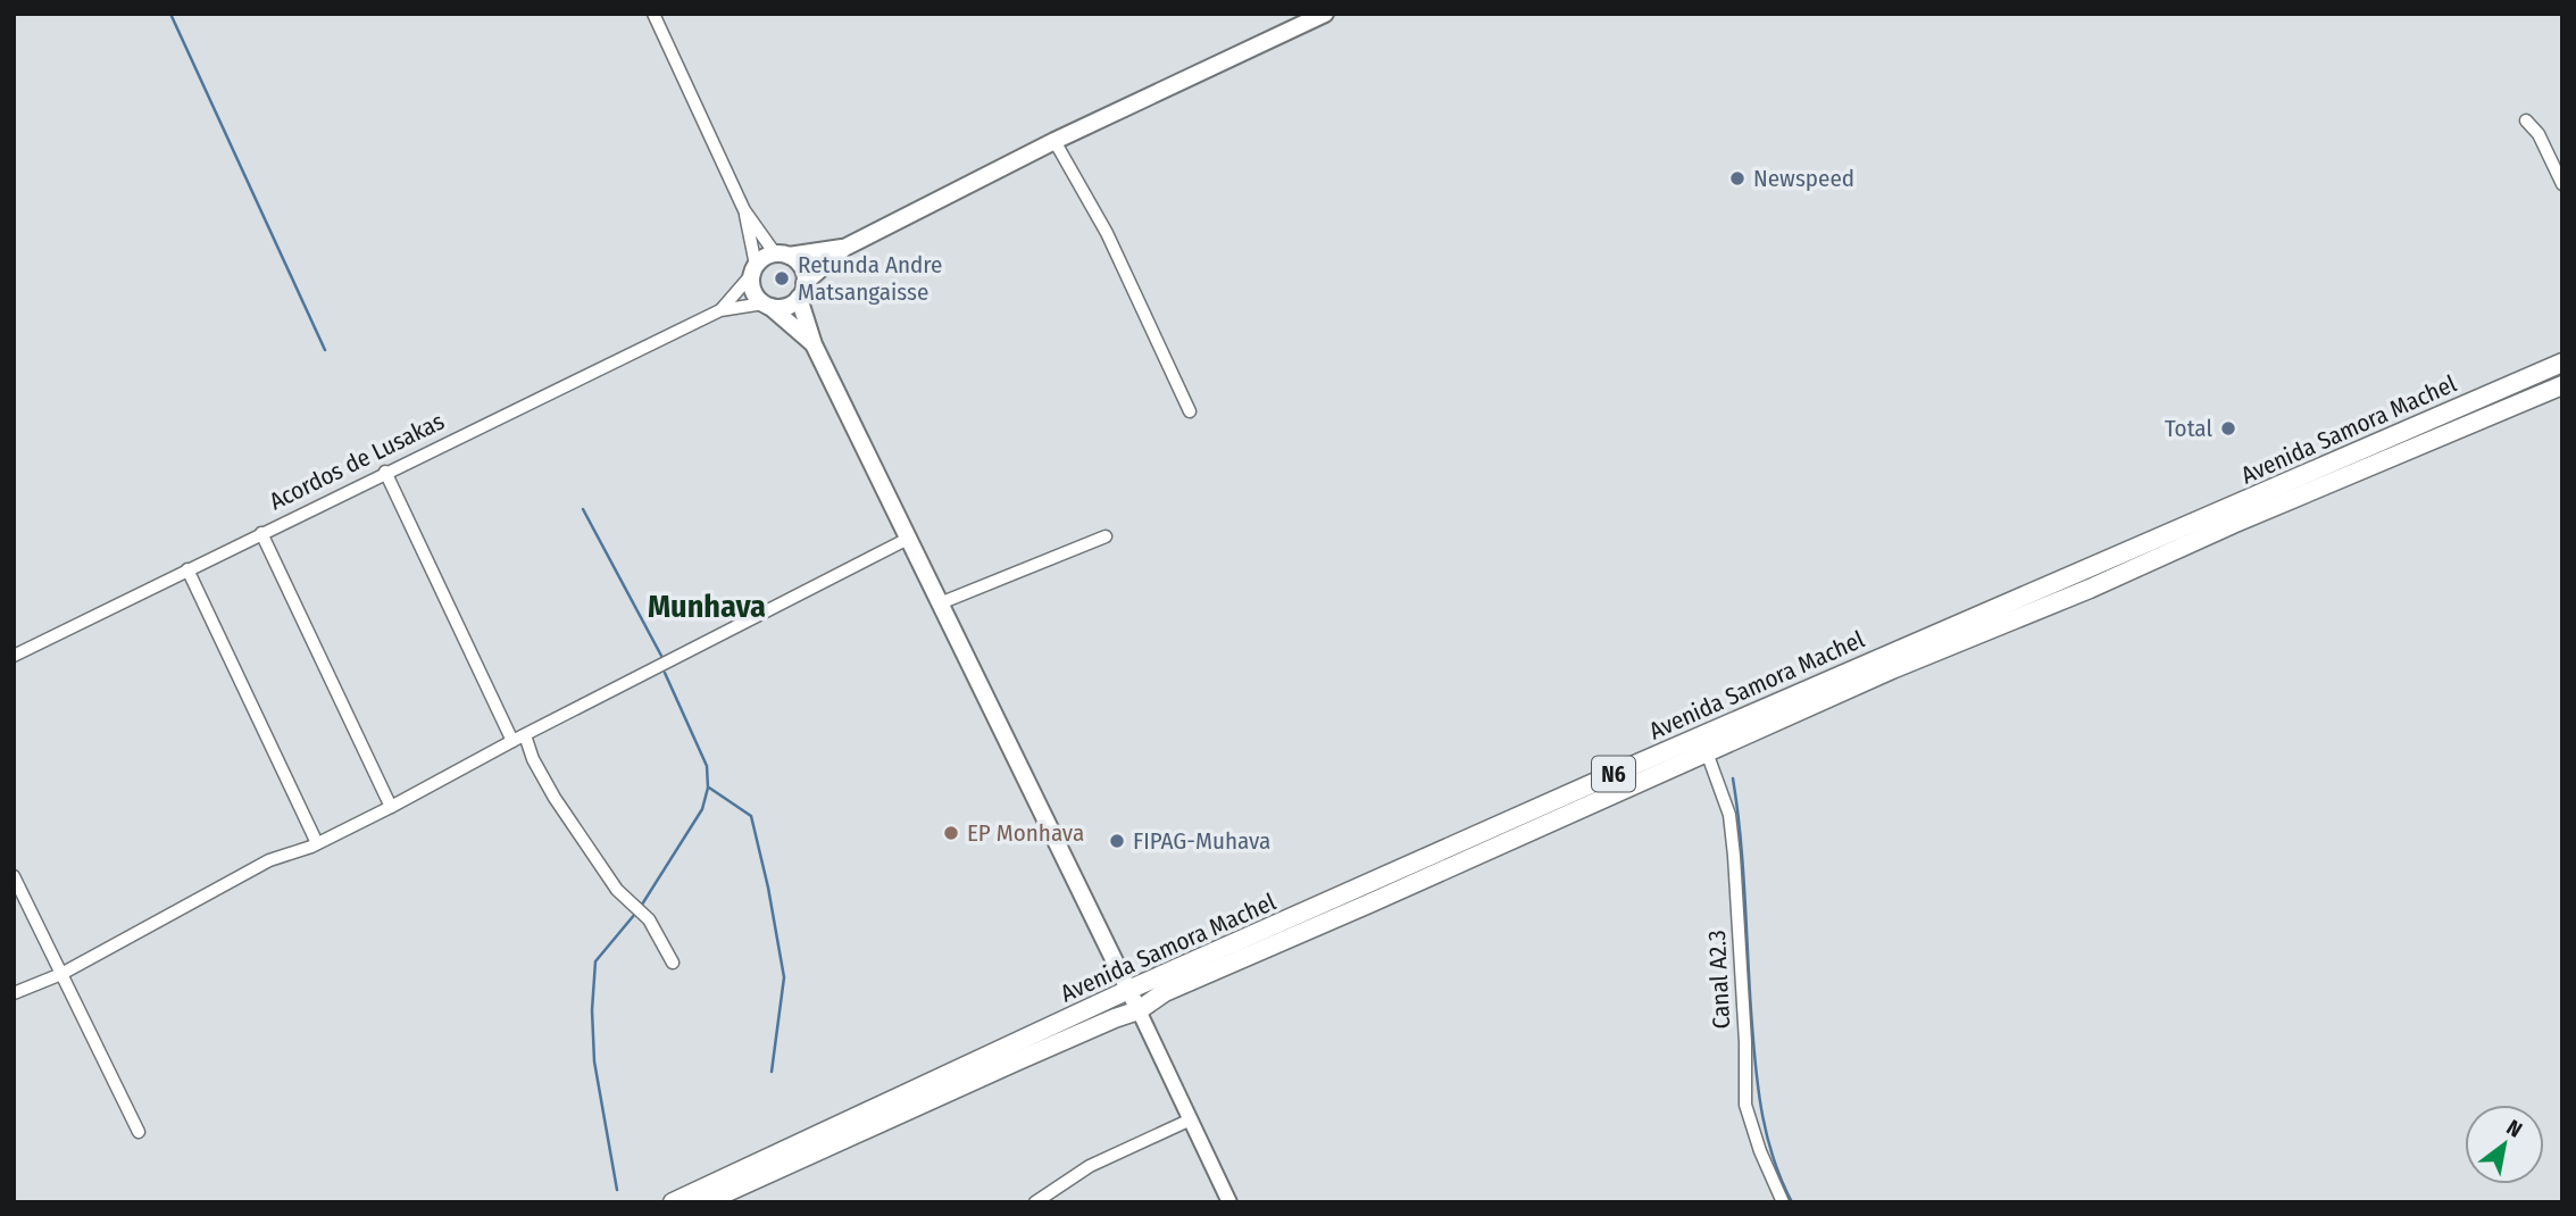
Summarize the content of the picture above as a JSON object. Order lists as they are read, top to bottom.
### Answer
{
  "streets": {
    "highway": ["Avenida Samora Machel", "N6"],
    "street": ["Acordos de Lusakas", "Canal A2.3"]
  },
  "crossings": [
    ["Avenida Samora Machel", "Canal A2.3"]
  ],
  "districts": ["Munhava"],
  "places": [
    "Newspeed",
    "Retunda Andre Matsangaisse",
    "Total",
    "EP Monhava",
    "FIPAG-Muhava"
  ],
  "north": "top right"
}
